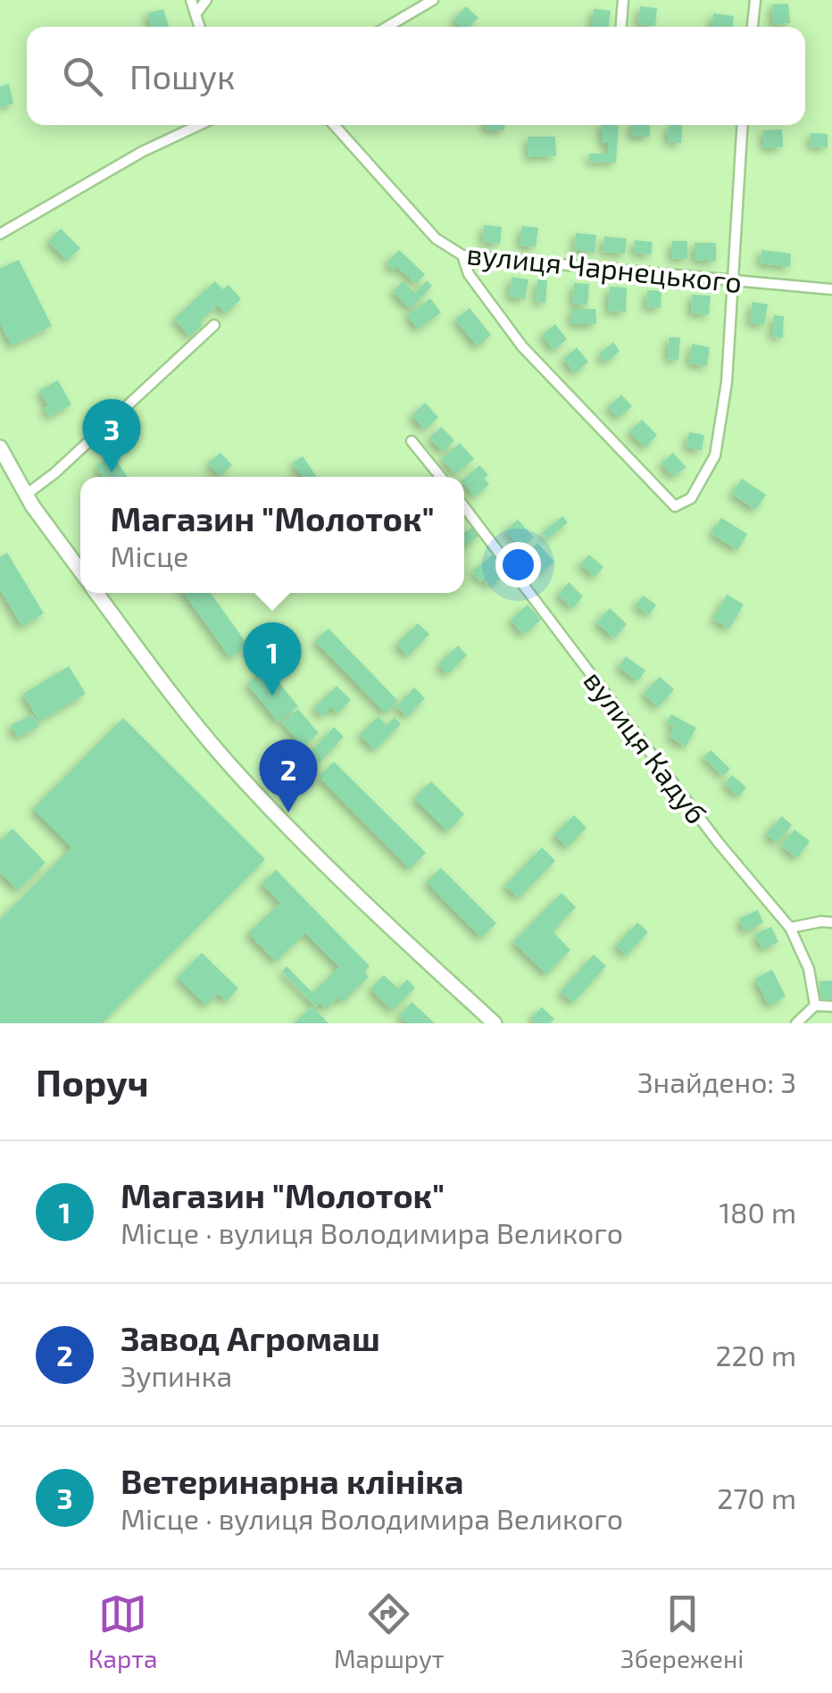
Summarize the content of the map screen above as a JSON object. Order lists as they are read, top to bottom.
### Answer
{
  "streets": {
    "street": ["вулиця Чарнецького", "вулиця Кадуб"]
  },
  "page": {
    "search": "Пошук",
    "pins": ["3", "1", "2"],
    "popup": ["Магазин \"Молоток\"", "Місце"],
    "heading": ["Поруч", "Знайдено: 3"],
    "list": [
      {
        "mark": "1",
        "name": "Магазин \"Молоток\"",
        "note": "Місце · вулиця Володимира Великого",
        "value": "180 m"
      },
      {
        "mark": "2",
        "name": "Завод Агромаш",
        "note": "Зупинка",
        "value": "220 m"
      },
      {
        "mark": "3",
        "name": "Ветеринарна клініка",
        "note": "Місце · вулиця Володимира Великого",
        "value": "270 m"
      }
    ],
    "nav": ["Карта", "Маршрут", "Збережені"]
  }
}
